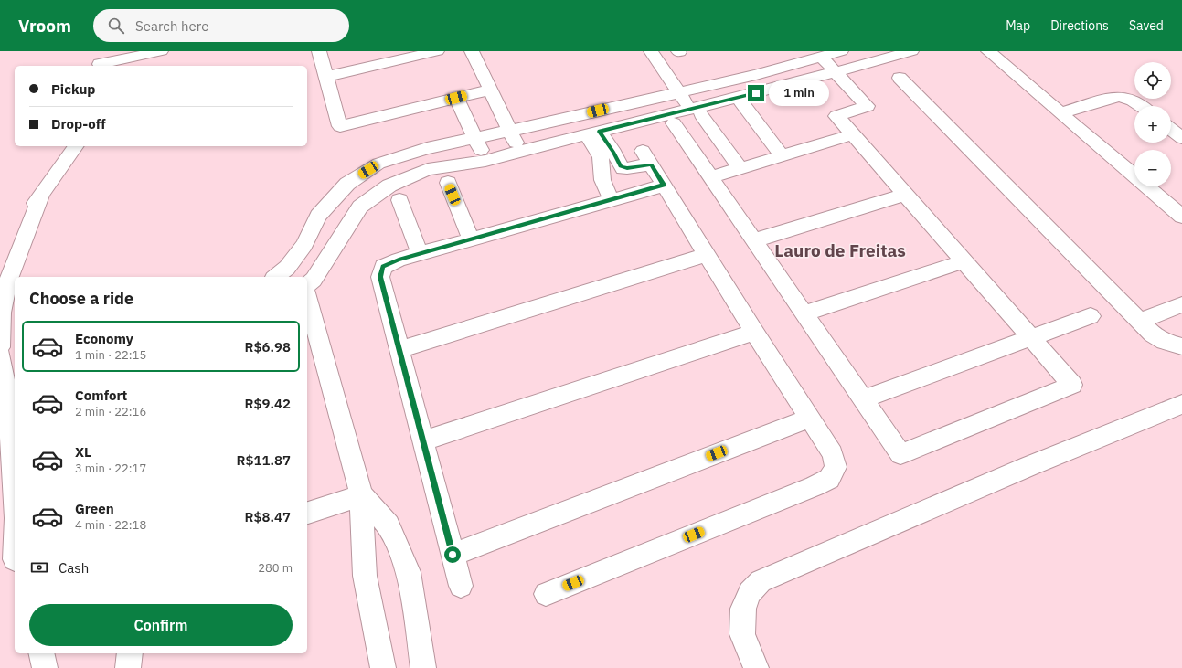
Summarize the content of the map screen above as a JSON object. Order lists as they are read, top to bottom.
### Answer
{
  "districts": ["Lauro de Freitas"],
  "page": {
    "header": "Vroom",
    "search": "Search here",
    "nav": ["Map", "Directions", "Saved"],
    "map_buttons": ["+", "−"],
    "banner": ["Pickup", "Drop-off"],
    "bubble": "1 min",
    "heading": "Choose a ride",
    "list": [
      {
        "name": "Economy",
        "note": "1 min · 22:15",
        "value": "R$6.98"
      },
      {
        "name": "Comfort",
        "note": "2 min · 22:16",
        "value": "R$9.42"
      },
      {
        "name": "XL",
        "note": "3 min · 22:17",
        "value": "R$11.87"
      },
      {
        "name": "Green",
        "note": "4 min · 22:18",
        "value": "R$8.47"
      }
    ],
    "pay": ["Cash", "280 m"],
    "buttons": "Confirm"
  }
}
